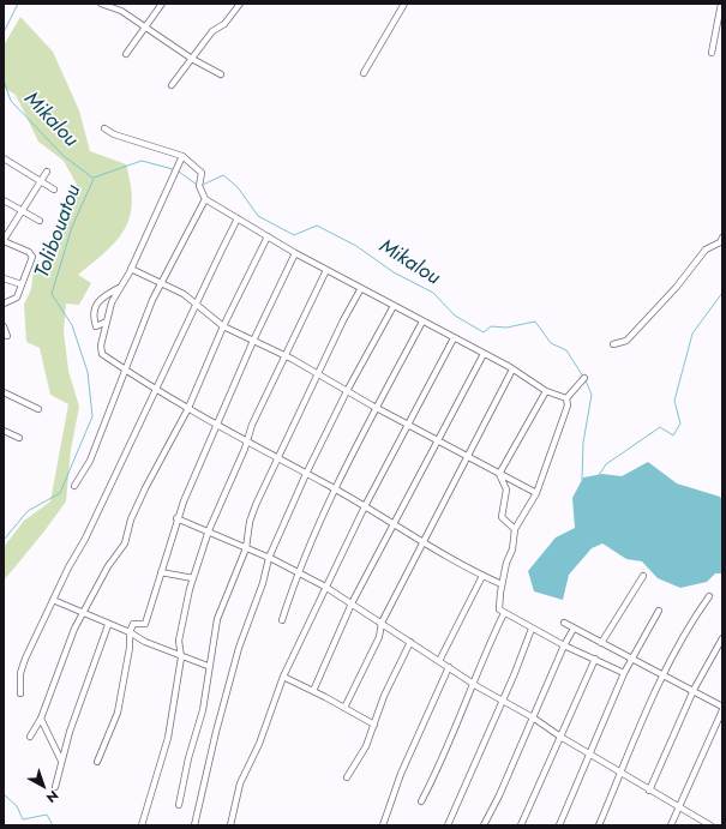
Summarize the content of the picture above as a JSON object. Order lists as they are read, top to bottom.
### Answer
{
  "water": ["Mikalou", "Tolibouatou"],
  "north": "bottom right"
}
